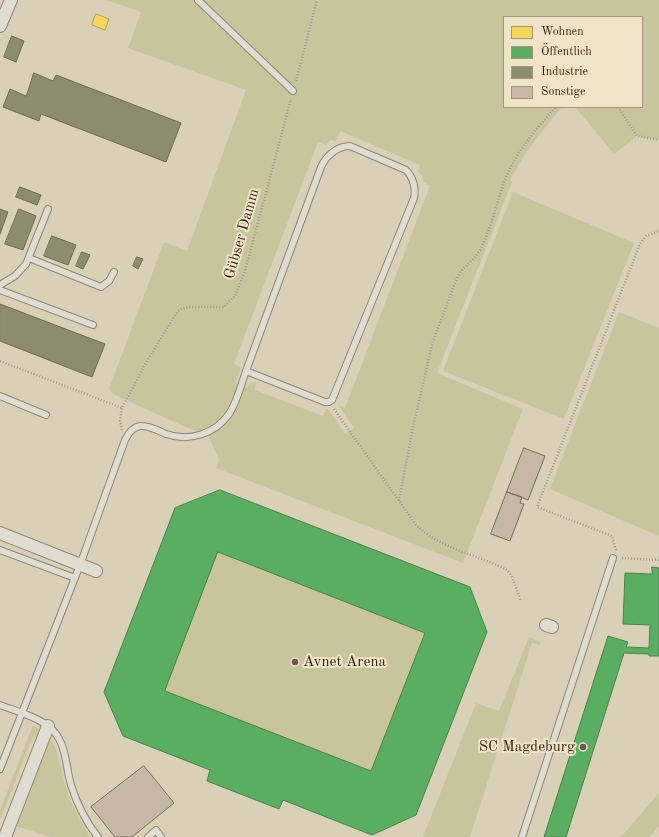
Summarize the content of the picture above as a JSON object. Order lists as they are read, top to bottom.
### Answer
{
  "streets": {
    "path": ["Gübser Damm"]
  },
  "places": ["Avnet Arena", "SC Magdeburg"],
  "legend": [
    "Wohnen",
    "Öffentlich",
    "Industrie",
    "Sonstige"
  ]
}
